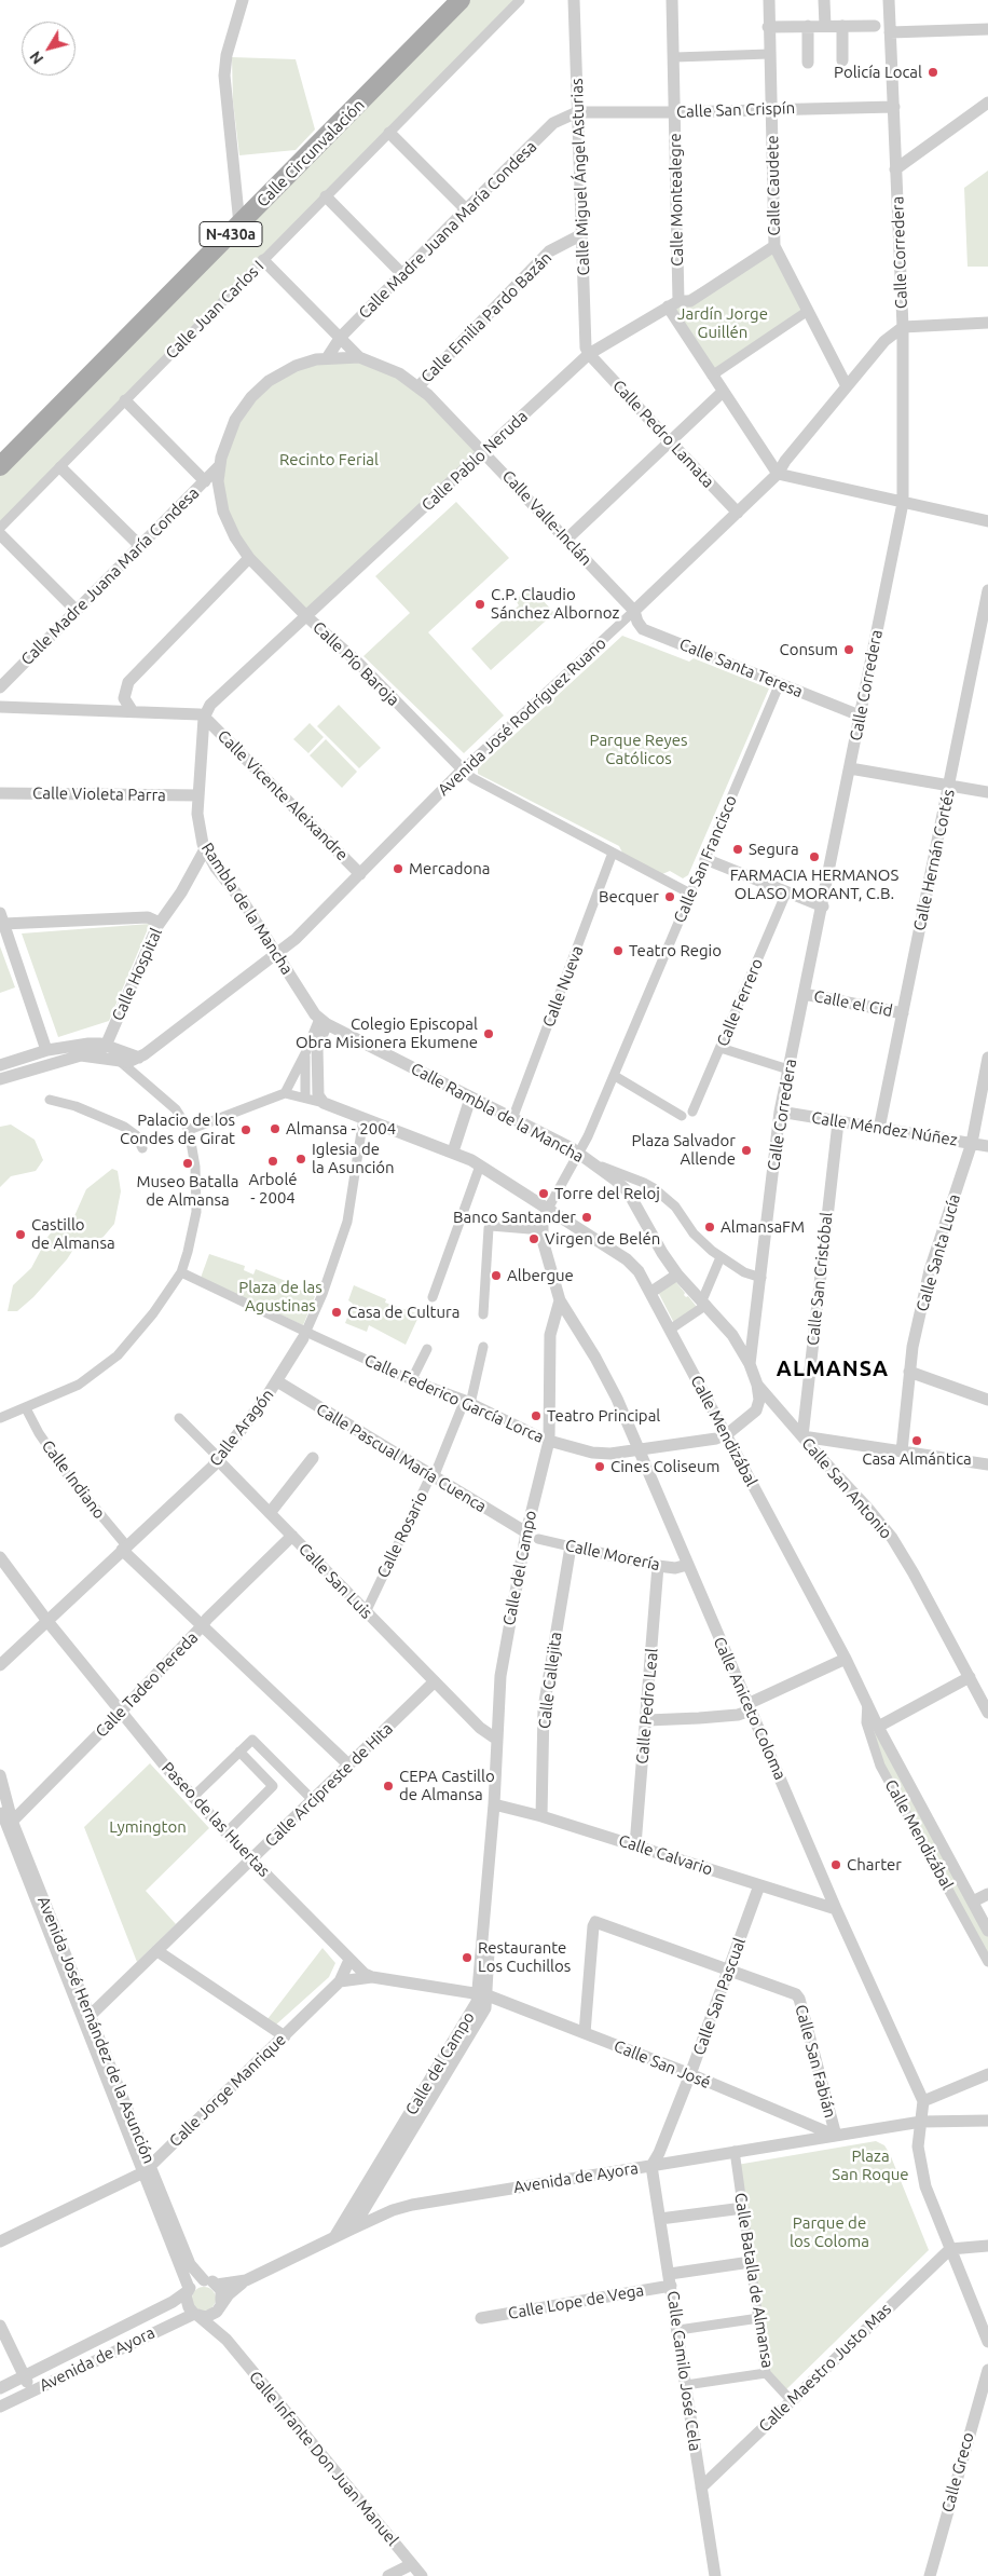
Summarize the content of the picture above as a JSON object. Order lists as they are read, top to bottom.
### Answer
{
  "streets": {
    "main road": ["Calle Circunvalación", "N-430a"],
    "street": [
      "Calle San Crispín",
      "Calle Miguel Ángel Asturias",
      "Calle Caudete",
      "Calle Montealegre",
      "Calle Madre Juana María Condesa",
      "Calle Corredera",
      "Calle Juan Carlos I",
      "Calle Emilia Pardo Bazán",
      "Calle Pedro Lamata",
      "Calle Pablo Neruda",
      "Calle Valle-Inclán",
      "Calle Pío Baroja",
      "Calle Santa Teresa",
      "Avenida José Rodríguez Ruano",
      "Calle Violeta Parra",
      "Calle Vicente Aleixandre",
      "Calle San Francisco",
      "Calle Hernán Cortés",
      "Rambla de la Mancha",
      "Calle Hospital",
      "Calle Nueva",
      "Calle Ferrero",
      "Calle el Cid",
      "Calle Rambla de la Mancha",
      "Calle Méndez Núñez",
      "Calle Santa Lucía",
      "Calle San Cristóbal",
      "Calle Federico García Lorca",
      "Calle Aragón",
      "Calle Mendizábal",
      "Calle Pascual María Cuenca",
      "Calle Indiano",
      "Calle San Antonio",
      "Calle Rosario",
      "Calle Morería",
      "Calle del Campo",
      "Calle San Luis",
      "Calle Callejita",
      "Calle Tadeo Pereda",
      "Calle Pedro Leal",
      "Calle Aniceto Coloma",
      "Calle Arcipreste de Hita",
      "Paseo de las Huertas",
      "Calle Calvario",
      "Calle San Pascual",
      "Avenida José Hernández de la Asunción",
      "Calle San Fabián",
      "Calle San José",
      "Calle Jorge Manrique",
      "Avenida de Ayora",
      "Calle Batalla de Almansa",
      "Calle Lope de Vega",
      "Calle Maestro Justo Mas",
      "Calle Camilo José Cela",
      "Calle Infante Don Juan Manuel",
      "Calle Greco"
    ]
  },
  "crossings": [
    ["Calle San Crispín", "Calle Miguel Ángel Asturias"],
    ["Calle San Crispín", "Calle Caudete"],
    ["Calle San Crispín", "Calle Montealegre"],
    ["Calle San Crispín", "Calle Madre Juana María Condesa"],
    ["Calle San Crispín", "Calle Corredera"],
    ["Calle Miguel Ángel Asturias", "Calle Madre Juana María Condesa"],
    ["Calle Miguel Ángel Asturias", "Calle Emilia Pardo Bazán"],
    ["Calle Miguel Ángel Asturias", "Calle Pedro Lamata"],
    ["Calle Miguel Ángel Asturias", "Calle Pablo Neruda"],
    ["Calle Caudete", "Calle Pablo Neruda"],
    ["Calle Caudete", "Avenida José Rodríguez Ruano"],
    ["Calle Montealegre", "Calle Pablo Neruda"],
    ["Calle Madre Juana María Condesa", "Calle Valle-Inclán"],
    ["Calle Madre Juana María Condesa", "Calle Pío Baroja"],
    ["Calle Corredera", "Calle Santa Teresa"],
    ["Calle Corredera", "Avenida José Rodríguez Ruano"],
    ["Calle Corredera", "Calle el Cid"],
    ["Calle Corredera", "Calle Rambla de la Mancha"],
    ["Calle Corredera", "Calle Méndez Núñez"],
    ["Calle Juan Carlos I", "Calle Valle-Inclán"],
    ["Calle Emilia Pardo Bazán", "Calle Valle-Inclán"],
    ["Calle Pedro Lamata", "Calle Pablo Neruda"],
    ["Calle Pedro Lamata", "Avenida José Rodríguez Ruano"],
    ["Calle Pablo Neruda", "Calle Valle-Inclán"],
    ["Calle Pablo Neruda", "Calle Pío Baroja"],
    ["Calle Pablo Neruda", "Calle Vicente Aleixandre"],
    ["Calle Pablo Neruda", "Rambla de la Mancha"],
    ["Calle Valle-Inclán", "Calle Santa Teresa"],
    ["Calle Valle-Inclán", "Avenida José Rodríguez Ruano"],
    ["Calle Pío Baroja", "Avenida José Rodríguez Ruano"],
    ["Calle Santa Teresa", "Avenida José Rodríguez Ruano"],
    ["Calle Santa Teresa", "Calle San Francisco"],
    ["Avenida José Rodríguez Ruano", "Calle Vicente Aleixandre"],
    ["Avenida José Rodríguez Ruano", "Rambla de la Mancha"],
    ["Calle Violeta Parra", "Rambla de la Mancha"],
    ["Calle Vicente Aleixandre", "Rambla de la Mancha"],
    ["Calle San Francisco", "Calle Rambla de la Mancha"],
    ["Calle San Francisco", "Calle Mendizábal"],
    ["Calle Hernán Cortés", "Calle el Cid"],
    ["Calle Hernán Cortés", "Calle Méndez Núñez"],
    ["Rambla de la Mancha", "Calle Hospital"],
    ["Rambla de la Mancha", "Calle Rambla de la Mancha"],
    ["Calle Nueva", "Calle Rambla de la Mancha"],
    ["Calle Rambla de la Mancha", "Calle San Antonio"],
    ["Calle Méndez Núñez", "Calle Santa Lucía"],
    ["Calle Méndez Núñez", "Calle San Cristóbal"],
    ["Calle San Cristóbal", "Calle San Antonio"],
    ["Calle Federico García Lorca", "Calle Aragón"],
    ["Calle Federico García Lorca", "Calle Mendizábal"],
    ["Calle Federico García Lorca", "Calle Rosario"],
    ["Calle Federico García Lorca", "Calle del Campo"],
    ["Calle Federico García Lorca", "Calle Aniceto Coloma"],
    ["Calle Aragón", "Calle Mendizábal"],
    ["Calle Aragón", "Calle Pascual María Cuenca"],
    ["Calle Aragón", "Calle Indiano"],
    ["Calle Aragón", "Calle San Luis"],
    ["Calle Aragón", "Paseo de las Huertas"],
    ["Calle Pascual María Cuenca", "Calle Rosario"],
    ["Calle Pascual María Cuenca", "Calle del Campo"],
    ["Calle Rosario", "Calle San Luis"],
    ["Calle Morería", "Calle Callejita"],
    ["Calle Morería", "Calle Pedro Leal"],
    ["Calle Morería", "Calle Aniceto Coloma"],
    ["Calle del Campo", "Calle San Luis"],
    ["Calle del Campo", "Calle Aniceto Coloma"],
    ["Calle del Campo", "Paseo de las Huertas"],
    ["Calle del Campo", "Calle Calvario"],
    ["Calle del Campo", "Calle San José"],
    ["Calle del Campo", "Avenida de Ayora"],
    ["Calle San Luis", "Calle Tadeo Pereda"],
    ["Calle San Luis", "Calle Arcipreste de Hita"],
    ["Calle Callejita", "Calle Calvario"],
    ["Calle Tadeo Pereda", "Paseo de las Huertas"],
    ["Calle Tadeo Pereda", "Avenida José Hernández de la Asunción"],
    ["Calle Pedro Leal", "Calle Calvario"],
    ["Calle Aniceto Coloma", "Calle Calvario"],
    ["Calle Arcipreste de Hita", "Paseo de las Huertas"],
    ["Calle Arcipreste de Hita", "Avenida José Hernández de la Asunción"],
    ["Paseo de las Huertas", "Calle San José"],
    ["Paseo de las Huertas", "Calle Jorge Manrique"],
    ["Calle Calvario", "Calle San Pascual"],
    ["Calle San Pascual", "Calle San Fabián"],
    ["Calle San Pascual", "Calle San José"],
    ["Calle San Pascual", "Avenida de Ayora"],
    ["Calle San Pascual", "Calle Camilo José Cela"],
    ["Avenida José Hernández de la Asunción", "Calle Jorge Manrique"],
    ["Avenida José Hernández de la Asunción", "Avenida de Ayora"],
    ["Avenida José Hernández de la Asunción", "Calle Infante Don Juan Manuel"],
    ["Calle San Fabián", "Calle San José"],
    ["Calle San Fabián", "Avenida de Ayora"],
    ["Calle San José", "Avenida de Ayora"],
    ["Avenida de Ayora", "Calle Batalla de Almansa"],
    ["Avenida de Ayora", "Calle Camilo José Cela"],
    ["Avenida de Ayora", "Calle Infante Don Juan Manuel"],
    ["Calle Batalla de Almansa", "Calle Lope de Vega"],
    ["Calle Batalla de Almansa", "Calle Maestro Justo Mas"],
    ["Calle Lope de Vega", "Calle Camilo José Cela"],
    ["Calle Maestro Justo Mas", "Calle Camilo José Cela"]
  ],
  "districts": ["ALMANSA"],
  "parks": [
    "Jardín Jorge Guillén",
    "Recinto Ferial",
    "Parque Reyes Católicos",
    "Plaza de las Agustinas",
    "Lymington",
    "Plaza San Roque",
    "Parque de los Coloma"
  ],
  "places": [
    "Policía Local",
    "C.P. Claudio Sánchez Albornoz",
    "Consum",
    "Segura",
    "FARMACIA HERMANOS OLASO MORANT, C.B.",
    "Mercadona",
    "Becquer",
    "Teatro Regio",
    "Colegio Episcopal Obra Misionera Ekumene",
    "Almansa - 2004",
    "Palacio de los Condes de Girat",
    "Plaza Salvador Allende",
    "Iglesia de la Asunción",
    "Arbolé - 2004",
    "Museo Batalla de Almansa",
    "Torre del Reloj",
    "Banco Santander",
    "AlmansaFM",
    "Castillo de Almansa",
    "Virgen de Belén",
    "Albergue",
    "Casa de Cultura",
    "Teatro Principal",
    "Casa Almántica",
    "Cines Coliseum",
    "CEPA Castillo de Almansa",
    "Charter",
    "Restaurante Los Cuchillos"
  ],
  "north": "bottom left"
}
